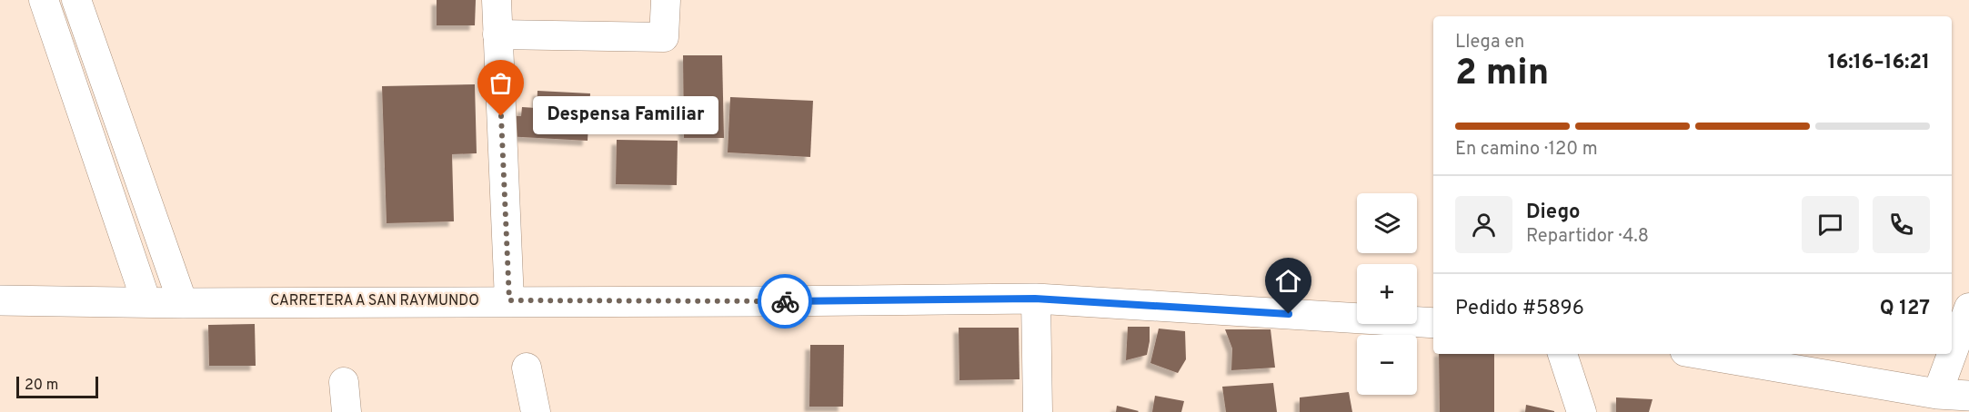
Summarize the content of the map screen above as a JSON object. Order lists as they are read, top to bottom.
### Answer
{
  "streets": {
    "main road": ["CARRETERA A SAN RAYMUNDO"]
  },
  "places": ["Despensa Familiar"],
  "scale_bar": "20 m",
  "page": {
    "heading": ["2 min", "Llega en", "16:16–16:21"],
    "panel": [
      "Diego",
      "Repartidor · 4.8",
      "Pedido #5896",
      "Q 127"
    ],
    "bubble": "Despensa Familiar",
    "bar": "En camino · 120 m",
    "map_buttons": ["+", "−"],
    "scale": "20 m"
  }
}
